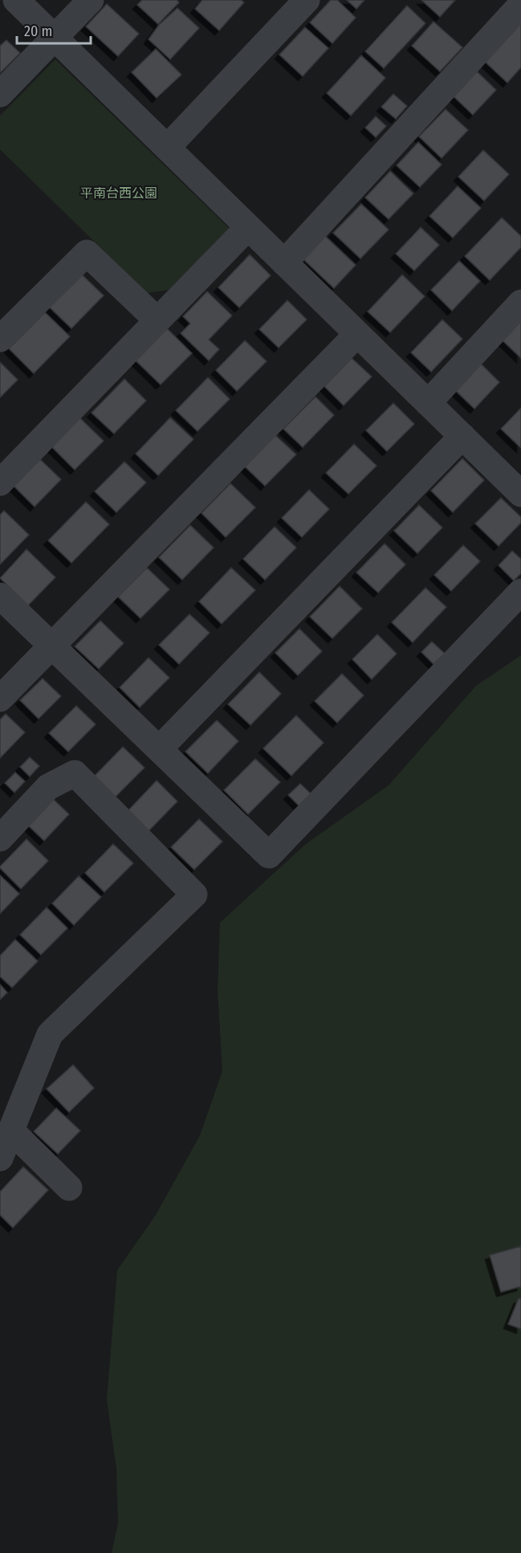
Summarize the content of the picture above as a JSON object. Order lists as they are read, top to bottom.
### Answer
{
  "parks": ["平南台西公園"],
  "scale_bar": "20 m"
}
